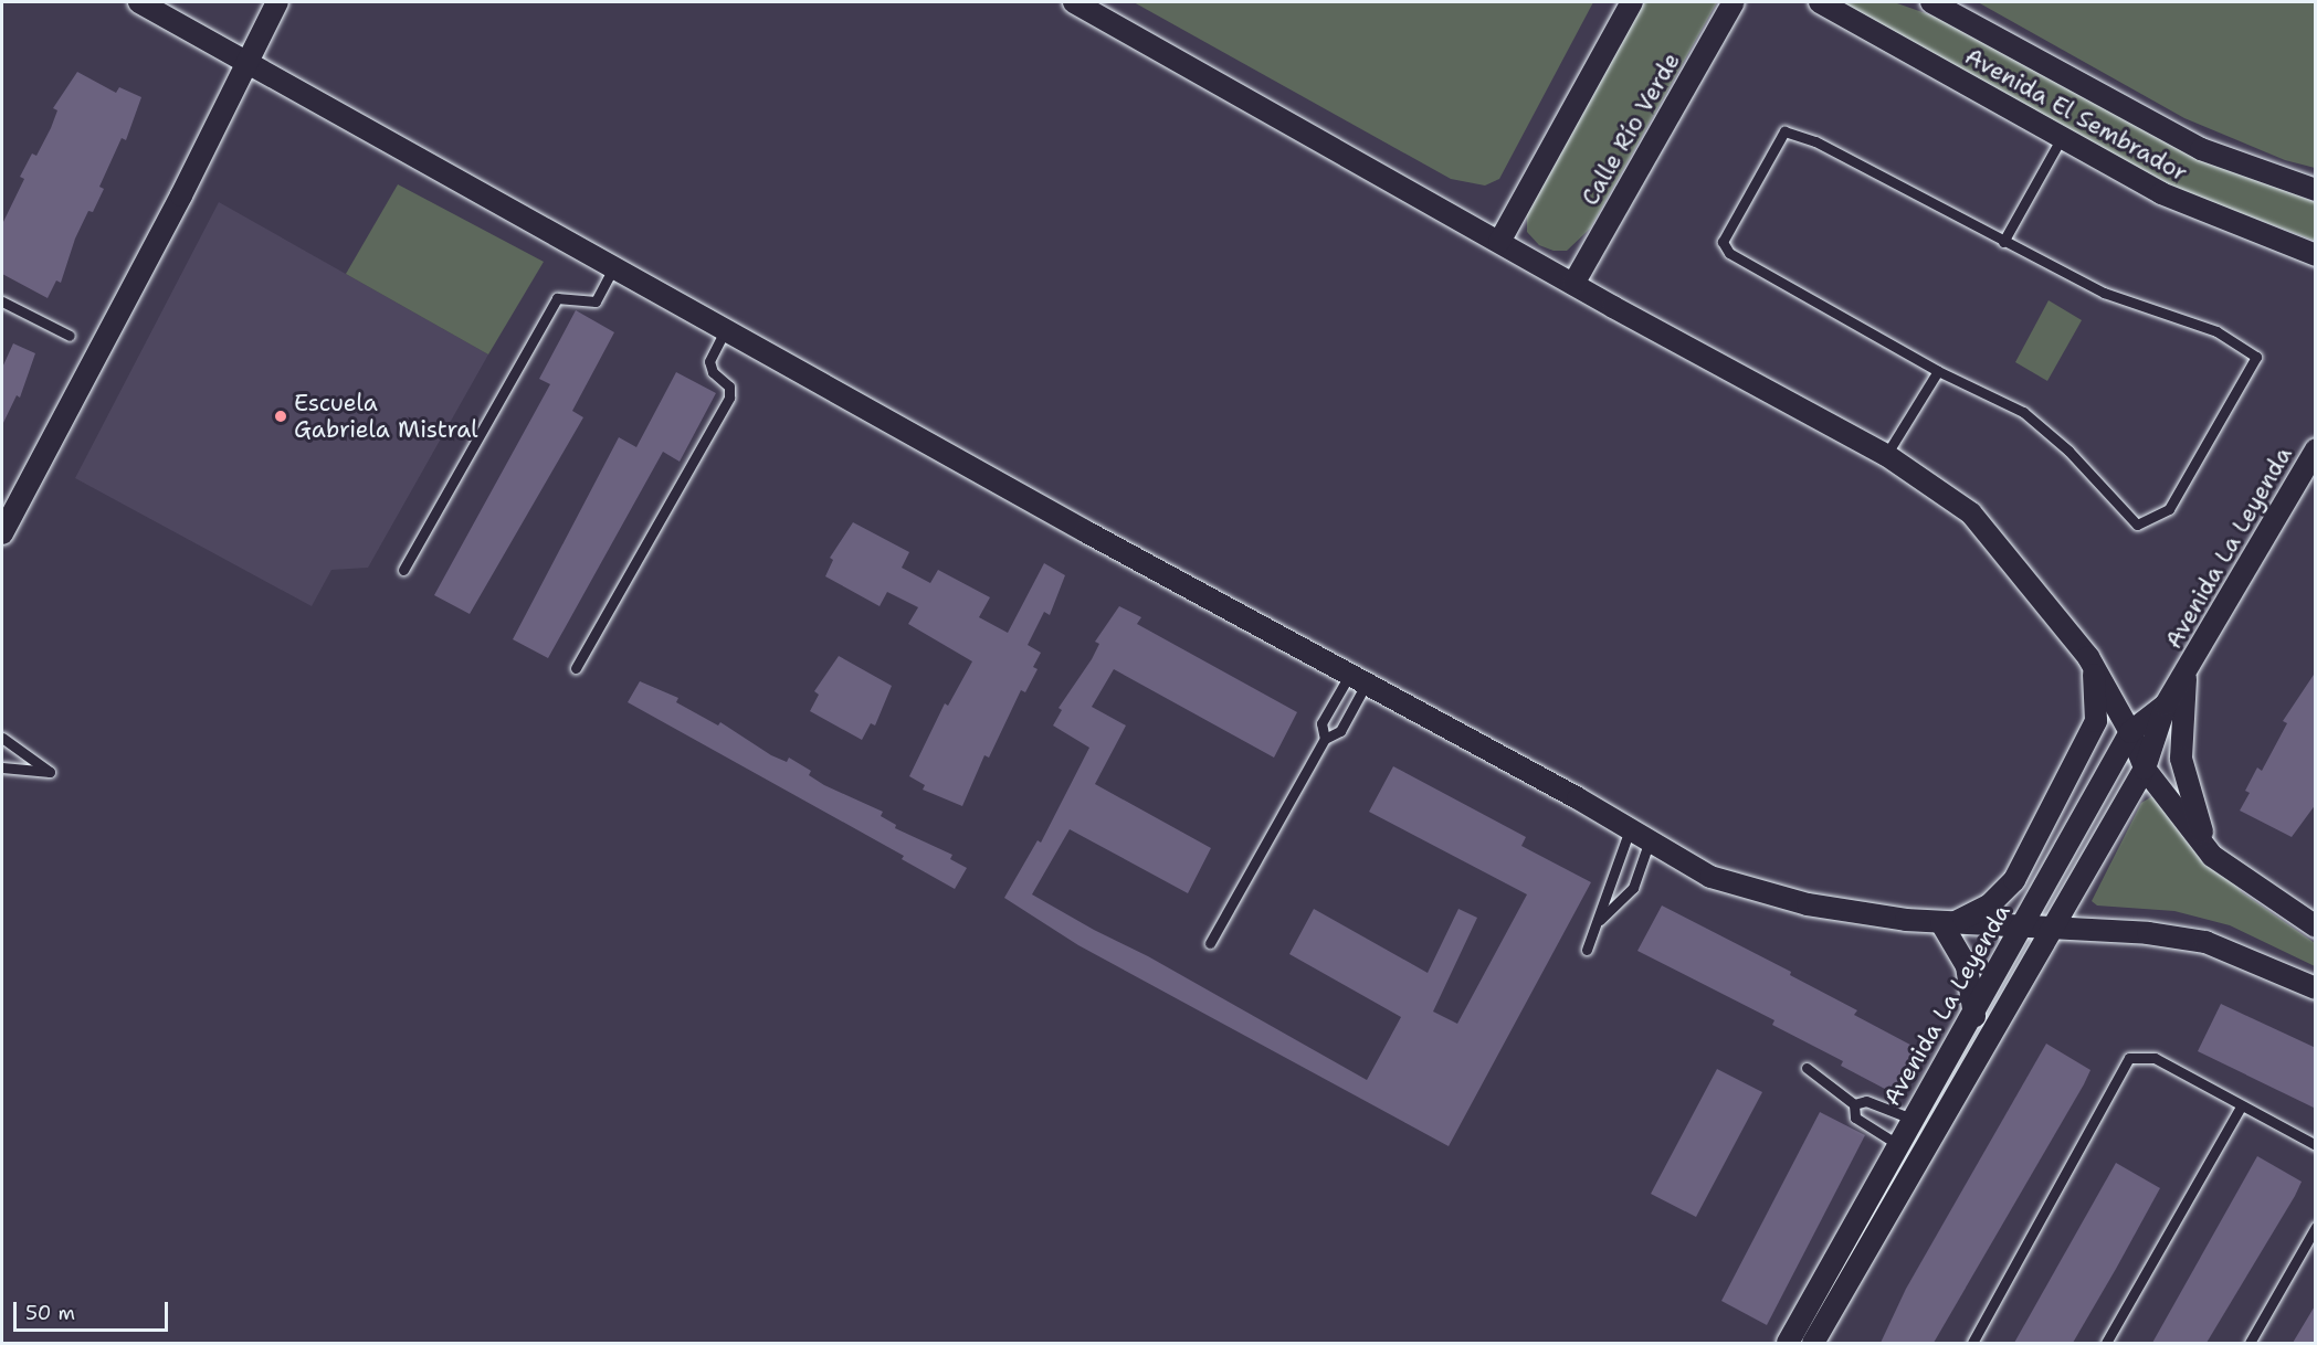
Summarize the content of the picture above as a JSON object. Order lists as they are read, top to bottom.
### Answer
{
  "streets": {
    "street": ["Avenida El Sembrador", "Calle Río Verde", "Avenida La Leyenda"]
  },
  "places": ["Escuela Gabriela Mistral"],
  "scale_bar": "50 m"
}
